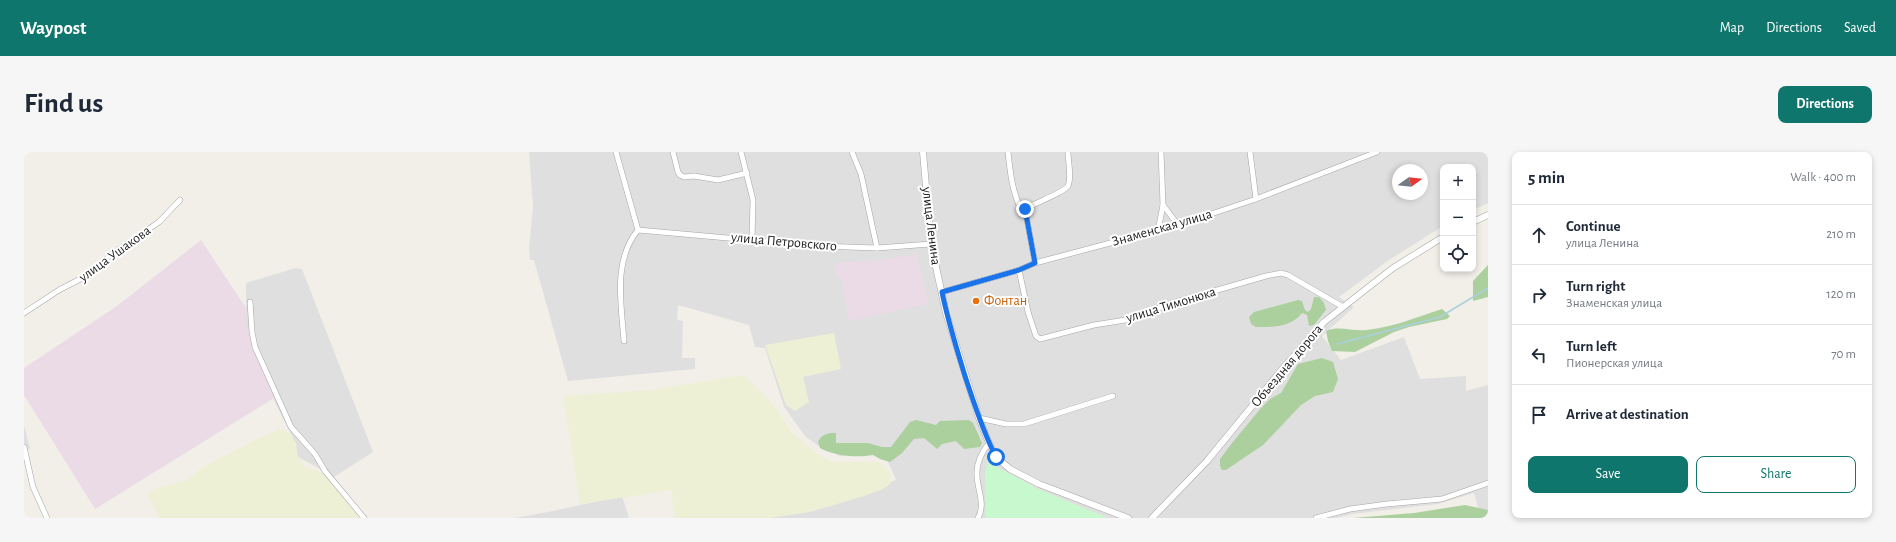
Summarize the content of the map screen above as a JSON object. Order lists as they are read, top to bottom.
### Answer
{
  "streets": {
    "street": [
      "улица Ленина",
      "Знаменская улица",
      "улица Петровского",
      "улица Ушакова",
      "улица Тимонюка",
      "Объездная дорога"
    ]
  },
  "crossings": [
    ["улица Ленина", "Знаменская улица"],
    ["улица Ленина", "улица Петровского"],
    ["Знаменская улица", "улица Тимонюка"],
    ["улица Тимонюка", "Объездная дорога"]
  ],
  "places": ["Фонтан"],
  "north": "right",
  "page": {
    "header": "Waypost",
    "nav": ["Map", "Directions", "Saved"],
    "buttons": [
      "Directions",
      ["Save", "Share"]
    ],
    "title": "Find us",
    "heading": ["5 min", "Walk · 400 m"],
    "map_buttons": ["+", "−"],
    "list": [
      ["Continue", "улица Ленина", "210 m"],
      ["Turn right", "Знаменская улица", "120 m"],
      ["Turn left", "Пионерская улица", "70 m"],
      "Arrive at destination"
    ]
  }
}
